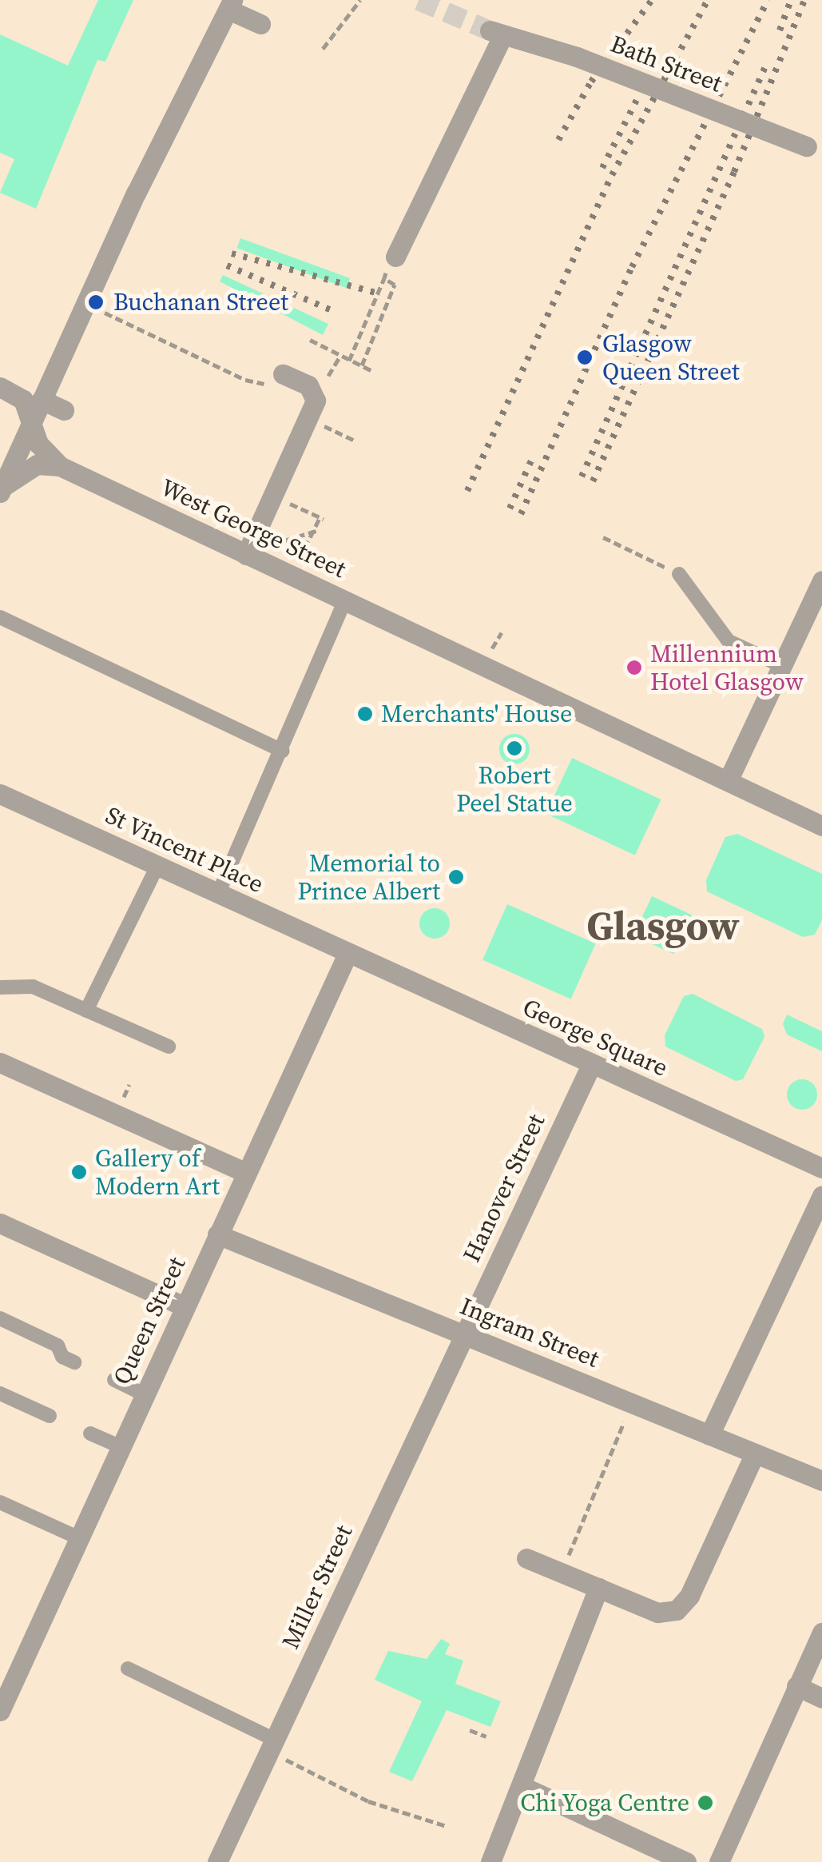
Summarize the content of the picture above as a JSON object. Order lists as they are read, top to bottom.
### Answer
{
  "streets": {
    "street": [
      "Bath Street",
      "West George Street",
      "St Vincent Place",
      "George Square",
      "Hanover Street",
      "Queen Street",
      "Ingram Street",
      "Miller Street"
    ]
  },
  "crossings": [
    ["St Vincent Place", "George Square"],
    ["St Vincent Place", "Queen Street"],
    ["George Square", "Hanover Street"],
    ["George Square", "Queen Street"],
    ["Hanover Street", "Ingram Street"],
    ["Hanover Street", "Miller Street"],
    ["Queen Street", "Ingram Street"],
    ["Ingram Street", "Miller Street"]
  ],
  "districts": ["Glasgow"],
  "places": [
    "Buchanan Street",
    "Glasgow Queen Street",
    "Millennium Hotel Glasgow",
    "Merchants' House",
    "Robert Peel Statue",
    "Memorial to Prince Albert",
    "Gallery of Modern Art",
    "Chi Yoga Centre"
  ]
}
